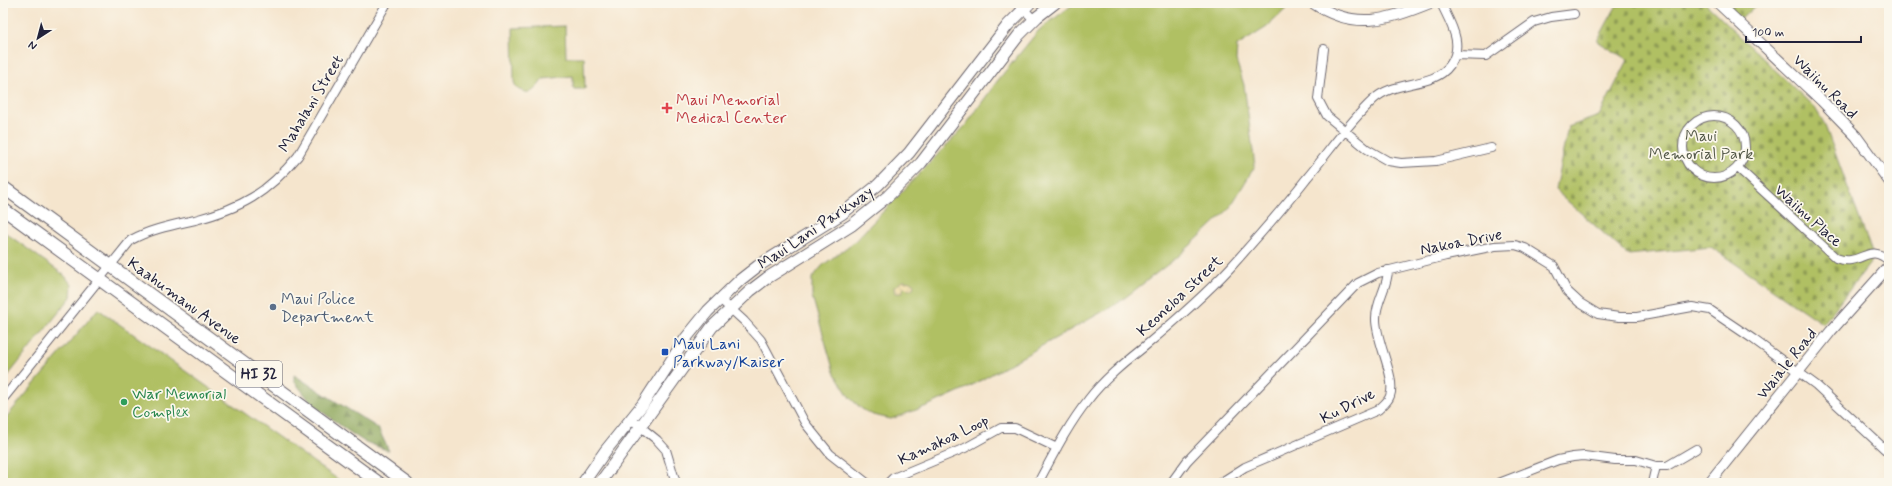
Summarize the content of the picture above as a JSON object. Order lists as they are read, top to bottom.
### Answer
{
  "streets": {
    "main road": ["Maui Lani Parkway", "Kaahumanu Avenue", "HI 32"],
    "street": [
      "Waiinu Road",
      "Mahalani Street",
      "Waiinu Place",
      "Nakoa Drive",
      "Keoneloa Street",
      "Waiale Road",
      "Ku Drive",
      "Kamakoa Loop"
    ]
  },
  "crossings": [
    ["Mahalani Street", "Kaahumanu Avenue"],
    ["Nakoa Drive", "Waiale Road"],
    ["Nakoa Drive", "Ku Drive"],
    ["Keoneloa Street", "Kamakoa Loop"]
  ],
  "parks": ["Maui Memorial Park"],
  "places": {
    "health": ["Maui Memorial Medical Center"],
    "other": ["Maui Police Department", "War Memorial Complex"],
    "transit": ["Maui Lani Parkway/Kaiser"]
  },
  "scale_bar": "100 m",
  "north": "bottom left"
}
